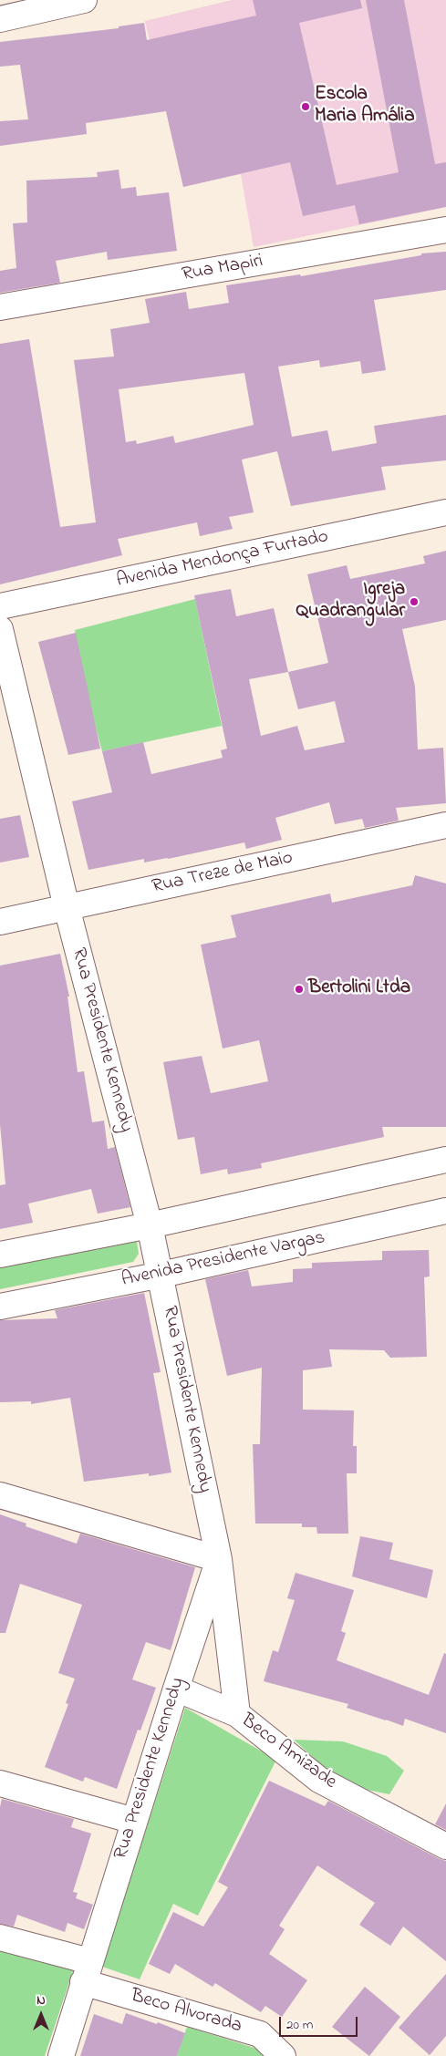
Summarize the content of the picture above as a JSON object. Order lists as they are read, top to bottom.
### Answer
{
  "streets": {
    "street": [
      "Rua Mapiri",
      "Avenida Mendonça Furtado",
      "Rua Treze de Maio",
      "Rua Presidente Kennedy",
      "Avenida Presidente Vargas",
      "Beco Amizade",
      "Beco Alvorada"
    ]
  },
  "crossings": [
    ["Rua Treze de Maio", "Rua Presidente Kennedy"],
    ["Rua Presidente Kennedy", "Avenida Presidente Vargas"],
    ["Rua Presidente Kennedy", "Beco Amizade"],
    ["Rua Presidente Kennedy", "Beco Alvorada"]
  ],
  "places": ["Escola Maria Amália", "Igreja Quadrangular", "Bertolini Ltda"],
  "scale_bar": "20 m",
  "north": "top"
}
